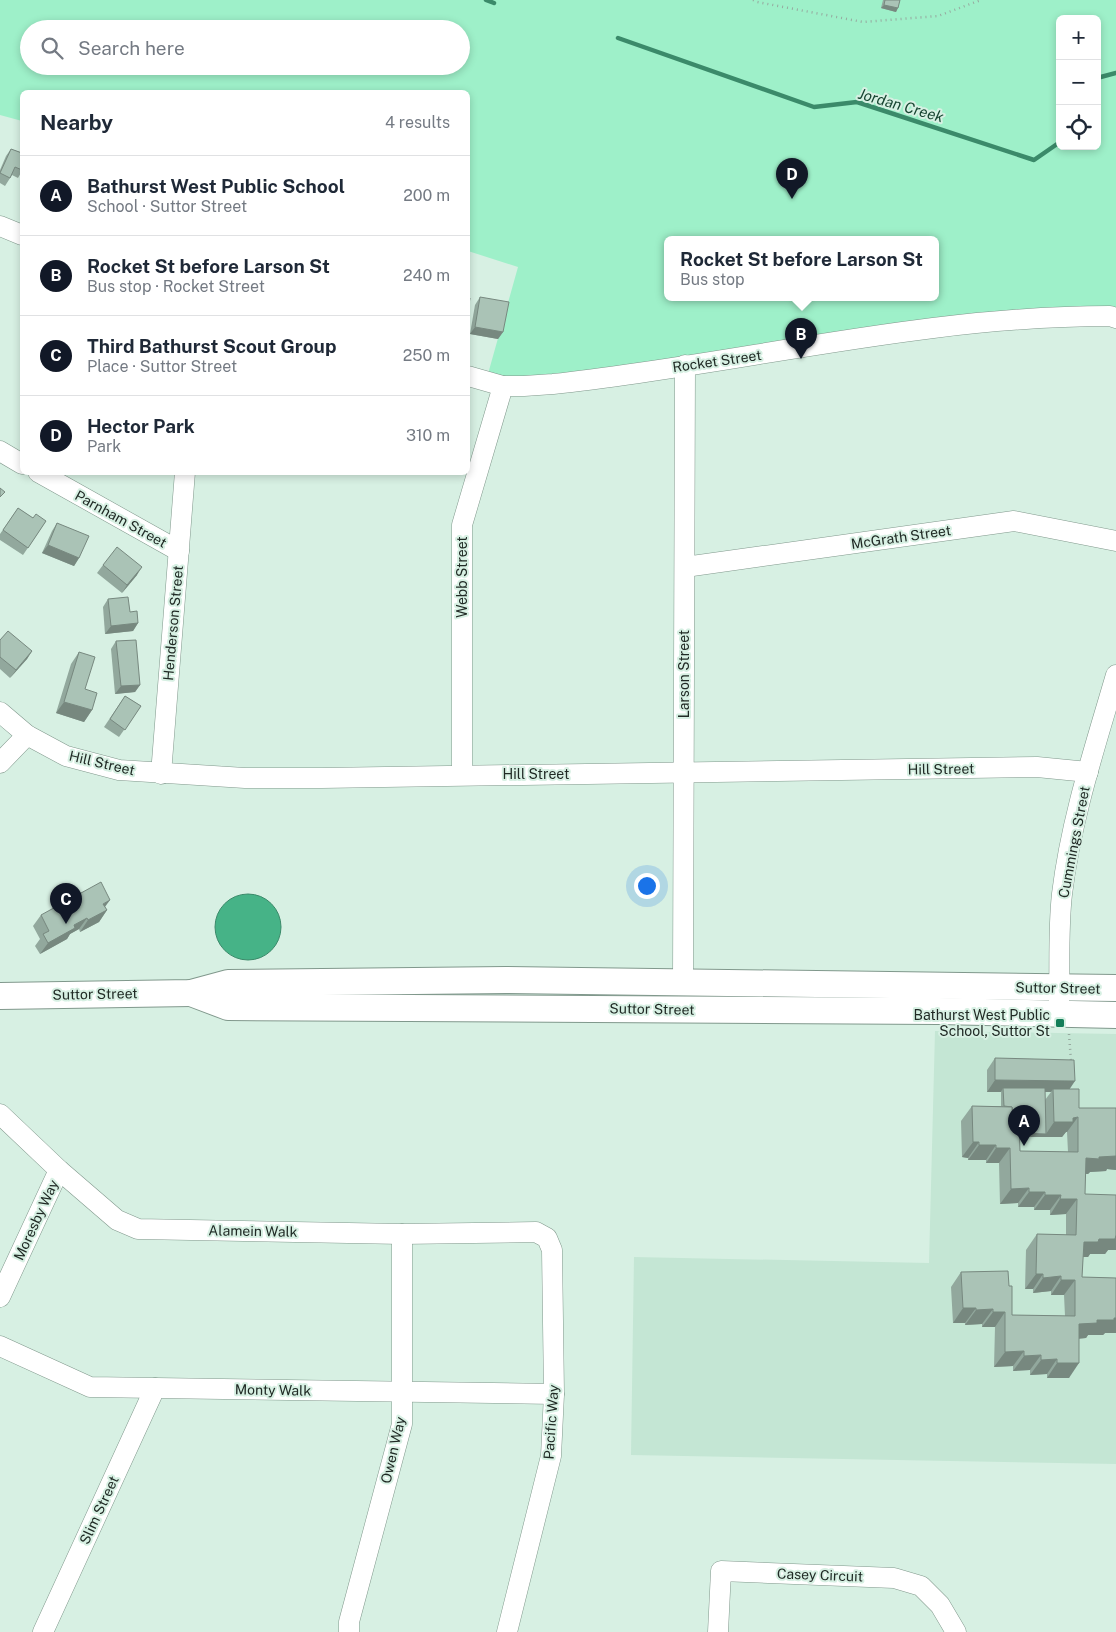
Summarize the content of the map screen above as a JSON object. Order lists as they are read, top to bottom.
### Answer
{
  "streets": {
    "main road": ["Suttor Street"],
    "street": [
      "Rocket Street",
      "Parnham Street",
      "McGrath Street",
      "Webb Street",
      "Henderson Street",
      "Larson Street",
      "Hill Street",
      "Cummings Street",
      "Moresby Way",
      "Alamein Walk",
      "Monty Walk",
      "Pacific Way",
      "Owen Way",
      "Slim Street",
      "Casey Circuit"
    ]
  },
  "crossings": [
    ["Rocket Street", "Webb Street"],
    ["Rocket Street", "Larson Street"],
    ["Parnham Street", "Henderson Street"],
    ["McGrath Street", "Larson Street"],
    ["Webb Street", "Hill Street"],
    ["Henderson Street", "Hill Street"],
    ["Larson Street", "Hill Street"],
    ["Larson Street", "Suttor Street"],
    ["Hill Street", "Cummings Street"],
    ["Cummings Street", "Suttor Street"],
    ["Moresby Way", "Alamein Walk"],
    ["Alamein Walk", "Pacific Way"],
    ["Alamein Walk", "Owen Way"],
    ["Monty Walk", "Pacific Way"],
    ["Monty Walk", "Owen Way"],
    ["Monty Walk", "Slim Street"]
  ],
  "water": ["Jordan Creek"],
  "places": {
    "transit": ["Bathurst West Public School, Suttor St"]
  },
  "page": {
    "map_buttons": ["+", "−"],
    "search": "Search here",
    "heading": ["Nearby", "4 results"],
    "list": [
      {
        "mark": "A",
        "name": "Bathurst West Public School",
        "note": "School · Suttor Street",
        "value": "200 m"
      },
      {
        "mark": "B",
        "name": "Rocket St before Larson St",
        "note": "Bus stop · Rocket Street",
        "value": "240 m"
      },
      {
        "mark": "C",
        "name": "Third Bathurst Scout Group",
        "note": "Place · Suttor Street",
        "value": "250 m"
      },
      {
        "mark": "D",
        "name": "Hector Park",
        "note": "Park",
        "value": "310 m"
      }
    ],
    "pins": [
      "D",
      "B",
      "C",
      "A"
    ],
    "popup": ["Rocket St before Larson St", "Bus stop"]
  }
}
